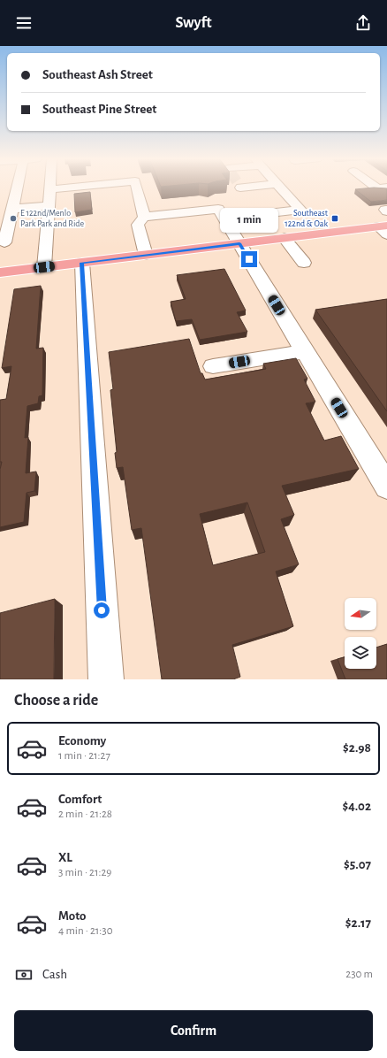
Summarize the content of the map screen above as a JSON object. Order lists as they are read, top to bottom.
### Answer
{
  "places": {
    "other": ["E 122nd/Menlo Park Park and Ride"],
    "transit": ["Southeast 122nd & Oak"]
  },
  "north": "left",
  "page": {
    "header": "Swyft",
    "banner": ["Southeast Ash Street", "Southeast Pine Street"],
    "bubble": "1 min",
    "heading": "Choose a ride",
    "list": [
      {
        "name": "Economy",
        "note": "1 min · 21:27",
        "value": "$2.98"
      },
      {
        "name": "Comfort",
        "note": "2 min · 21:28",
        "value": "$4.02"
      },
      {
        "name": "XL",
        "note": "3 min · 21:29",
        "value": "$5.07"
      },
      {
        "name": "Moto",
        "note": "4 min · 21:30",
        "value": "$2.17"
      }
    ],
    "pay": ["Cash", "230 m"],
    "buttons": "Confirm"
  }
}
